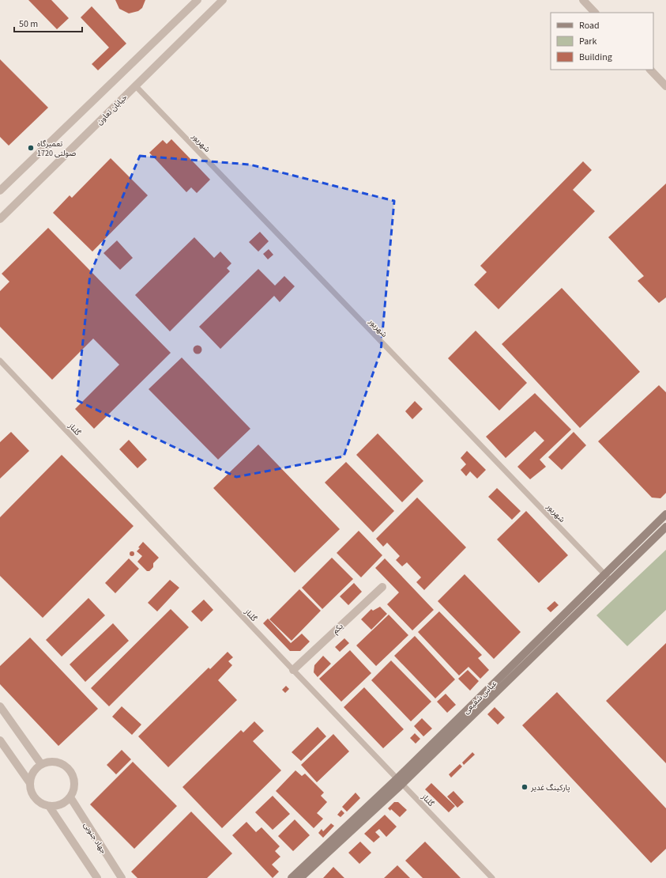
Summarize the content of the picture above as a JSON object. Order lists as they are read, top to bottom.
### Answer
{
  "streets": {
    "main road": ["عباس شفیعی"],
    "street": ["خیابان تعاون", "یکم", "جهاد جنوبی"],
    "lane": ["شهریور", "گلناز"]
  },
  "crossings": [
    ["خیابان تعاون", "شهریور"],
    ["شهریور", "عباس شفیعی"],
    ["گلناز", "یکم"],
    ["گلناز", "عباس شفیعی"]
  ],
  "places": ["تعمیرگاه 1720 صولتی", "پارکینگ غدیر"],
  "legend": ["Road", "Park", "Building"],
  "scale_bar": "50 m"
}
